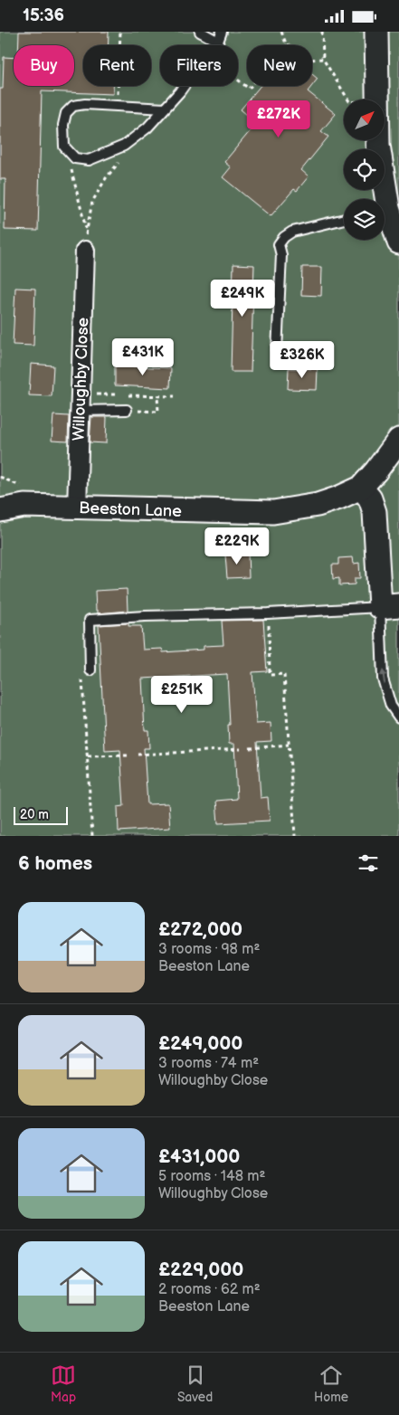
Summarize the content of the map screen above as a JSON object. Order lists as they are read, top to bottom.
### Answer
{
  "streets": {
    "street": ["Willoughby Close", "Beeston Lane"]
  },
  "crossings": [
    ["Willoughby Close", "Beeston Lane"]
  ],
  "scale_bar": "20 m",
  "north": "top right",
  "page": {
    "status": "15:36",
    "chip": [
      "Buy",
      "Rent",
      "Filters",
      "New"
    ],
    "price": [
      "£272K",
      "£249K",
      "£431K",
      "£326K",
      "£229K",
      "£251K"
    ],
    "scale": "20 m",
    "heading": "6 homes",
    "list": [
      {
        "name": "£272,000",
        "note": "3 rooms · 98 m² · Beeston Lane"
      },
      {
        "name": "£249,000",
        "note": "3 rooms · 74 m² · Willoughby Close"
      },
      {
        "name": "£431,000",
        "note": "5 rooms · 148 m² · Willoughby Close"
      },
      {
        "name": "£229,000",
        "note": "2 rooms · 62 m² · Beeston Lane"
      }
    ],
    "tabs": ["Map", "Saved", "Home"]
  }
}
